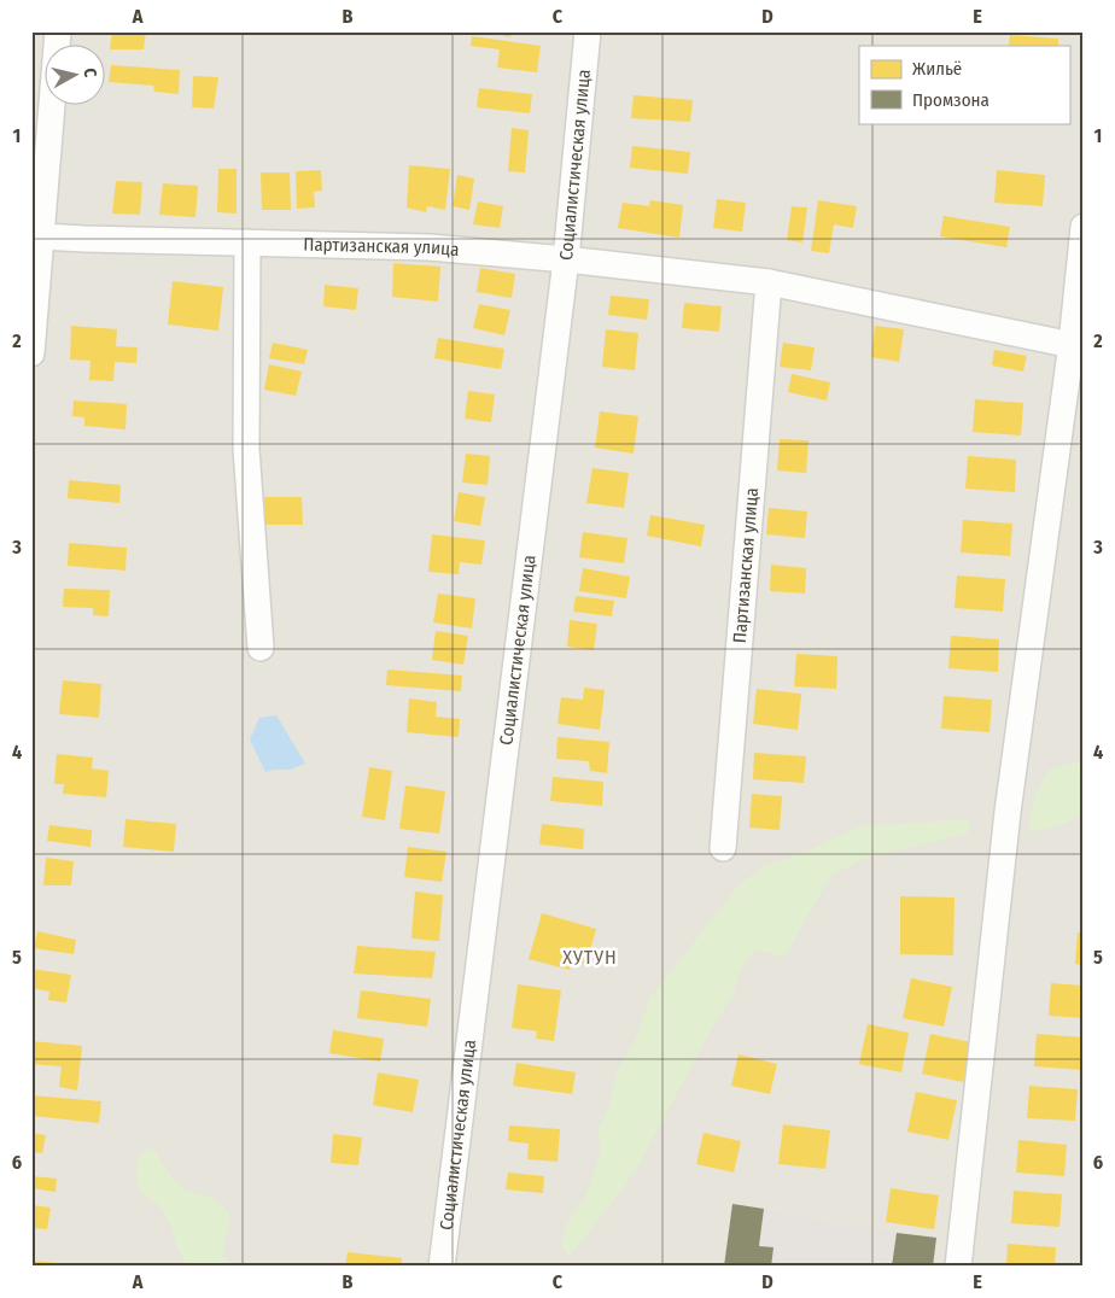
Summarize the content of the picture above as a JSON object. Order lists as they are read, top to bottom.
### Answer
{
  "streets": {
    "street": ["Социалистическая улица", "Партизанская улица"]
  },
  "crossings": [
    ["Социалистическая улица", "Партизанская улица"]
  ],
  "districts": ["ХУТУН"],
  "legend": ["Жильё", "Промзона"],
  "north": "right",
  "grid": {
    "columns": [
      "A",
      "B",
      "C",
      "D",
      "E"
    ],
    "rows": [
      "1",
      "2",
      "3",
      "4",
      "5",
      "6"
    ]
  }
}
